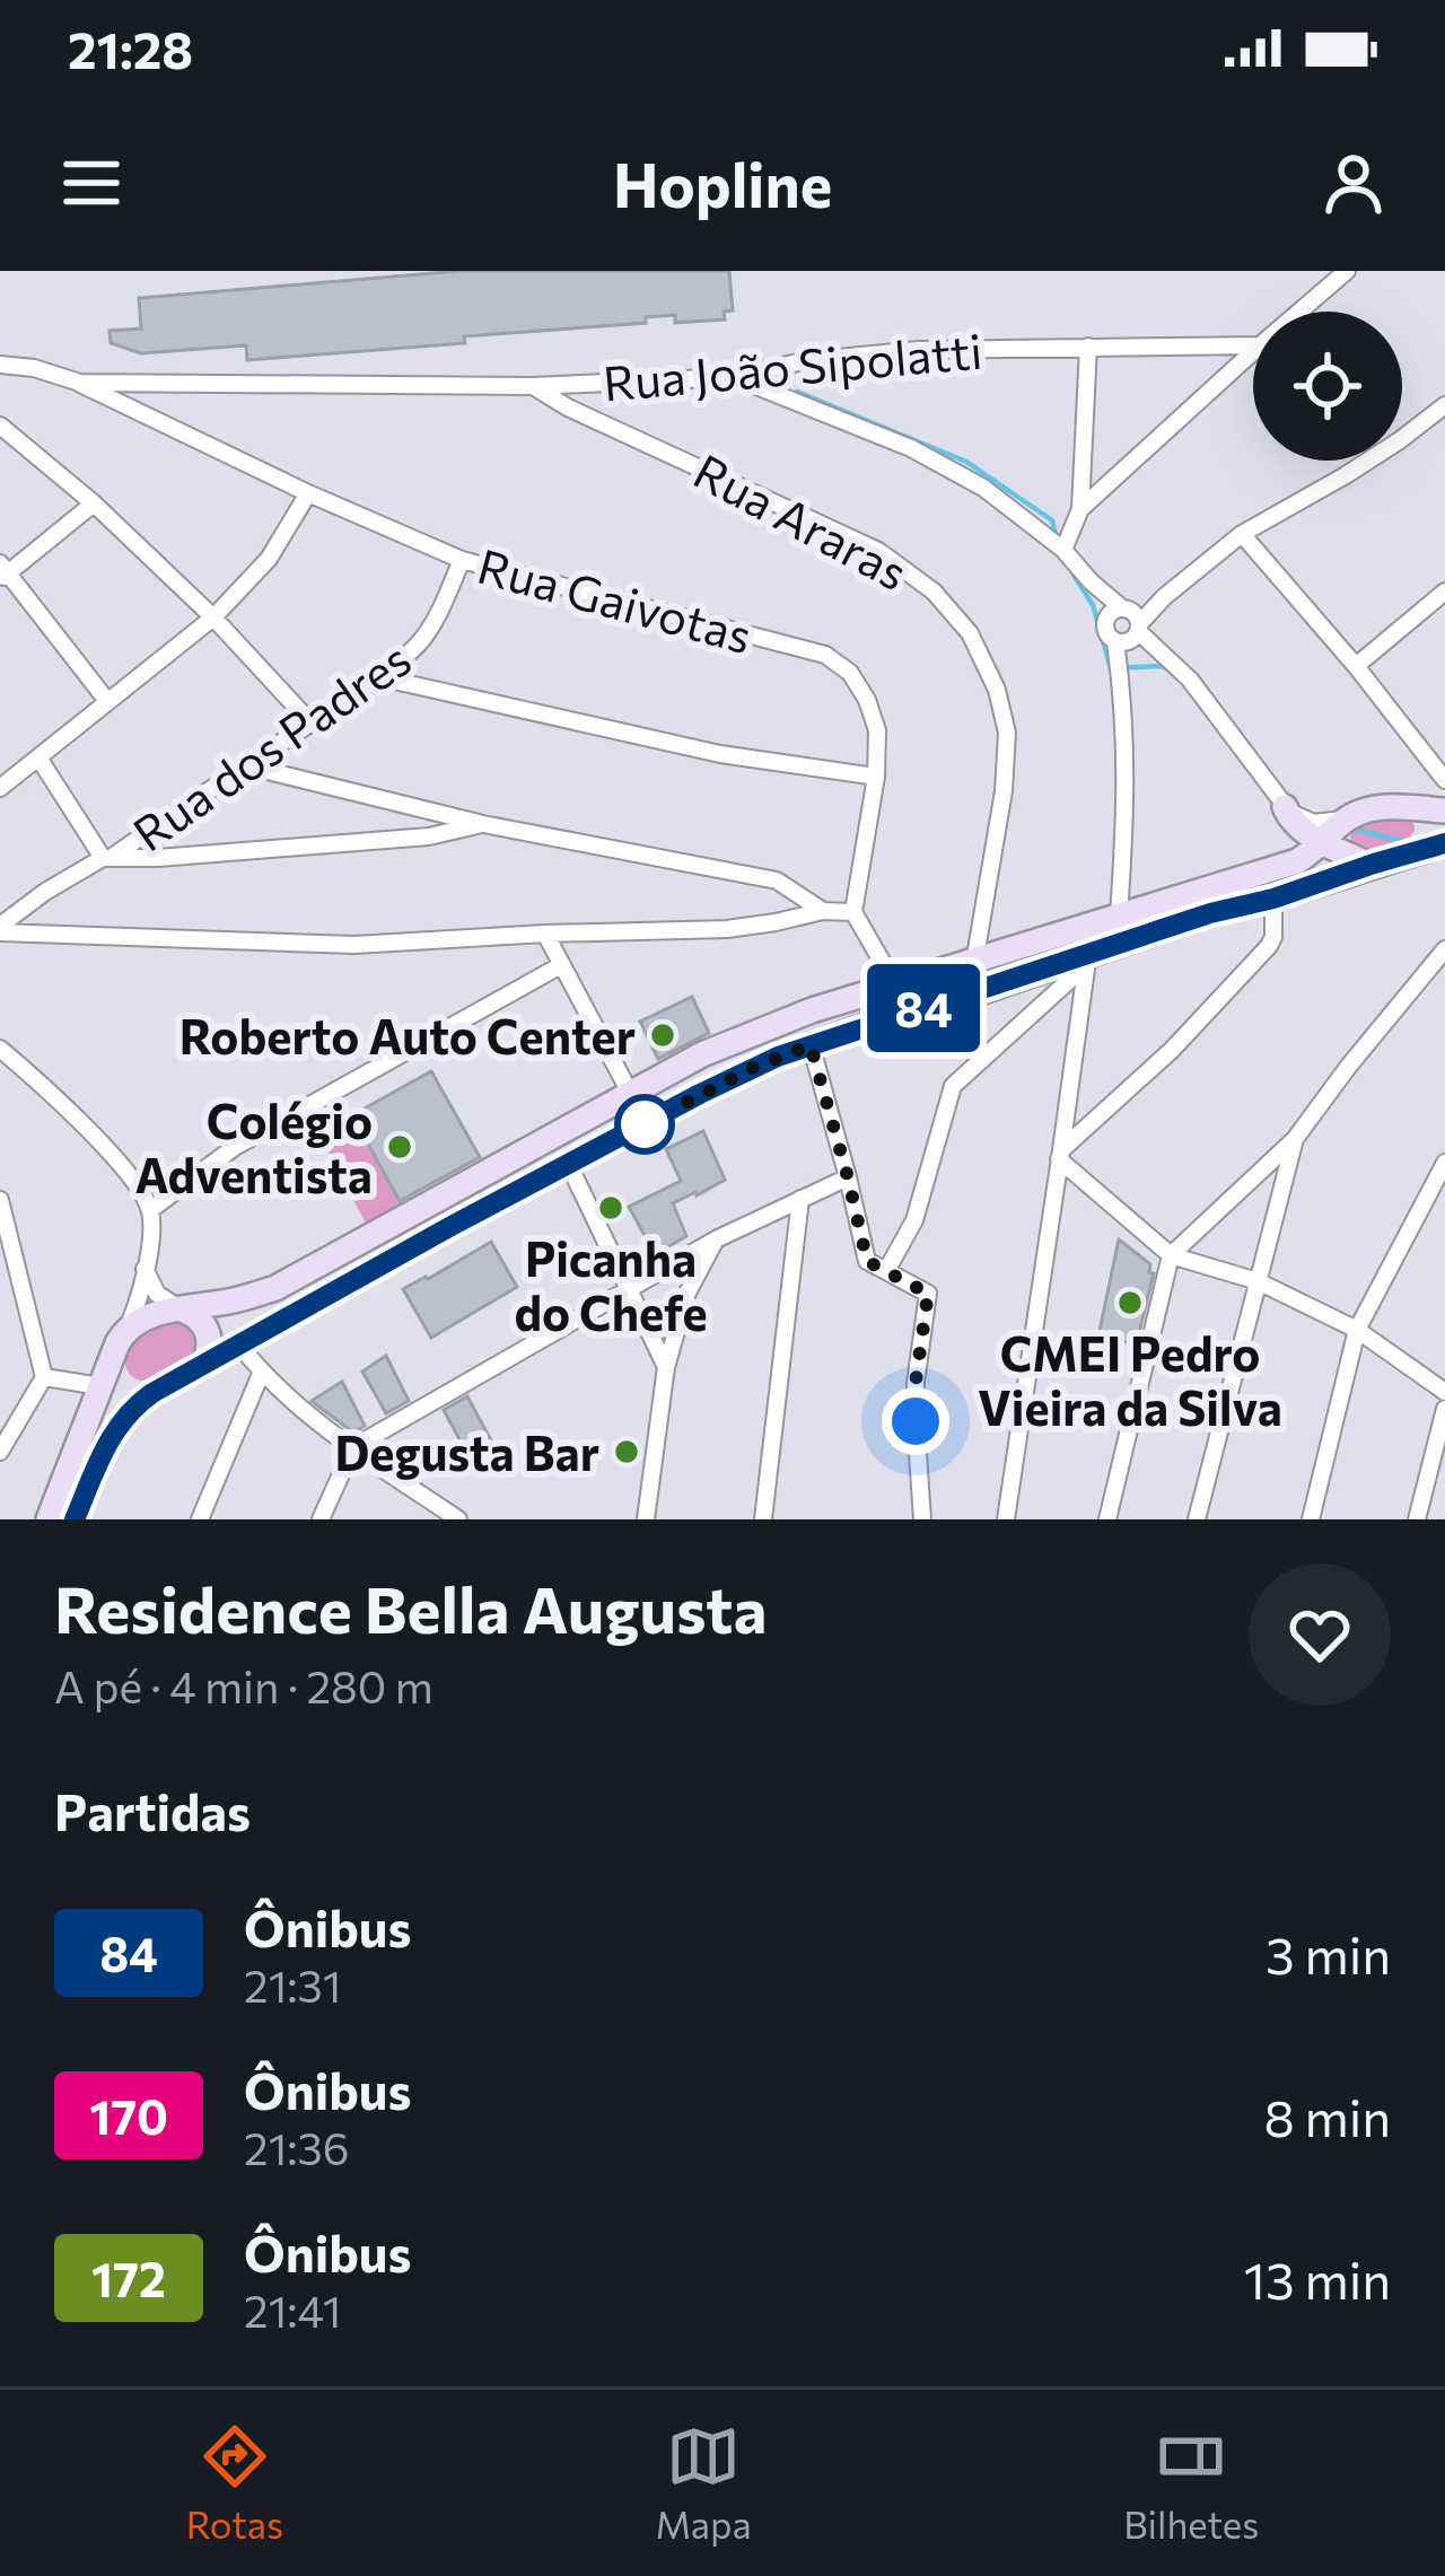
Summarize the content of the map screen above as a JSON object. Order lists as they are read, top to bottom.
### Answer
{
  "streets": {
    "street": [
      "Rua João Sipolatti",
      "Rua Araras",
      "Rua Gaivotas",
      "Rua dos Padres"
    ]
  },
  "crossings": [
    ["Rua João Sipolatti", "Rua Araras"],
    ["Rua João Sipolatti", "Rua Gaivotas"],
    ["Rua Gaivotas", "Rua dos Padres"]
  ],
  "places": [
    "Roberto Auto Center",
    "Colégio Adventista",
    "Picanha do Chefe",
    "CMEI Pedro Vieira da Silva",
    "Degusta Bar"
  ],
  "lines": ["bus line 84"],
  "page": {
    "status": "21:28",
    "header": "Hopline",
    "on_map": "84",
    "heading": [
      ["Residence Bella Augusta", "A pé · 4 min · 280 m"],
      "Partidas"
    ],
    "list": [
      {
        "mark": "84",
        "name": "Ônibus",
        "note": "21:31",
        "value": "3 min"
      },
      {
        "mark": "170",
        "name": "Ônibus",
        "note": "21:36",
        "value": "8 min"
      },
      {
        "mark": "172",
        "name": "Ônibus",
        "note": "21:41",
        "value": "13 min"
      }
    ],
    "tabs": ["Rotas", "Mapa", "Bilhetes"]
  }
}
